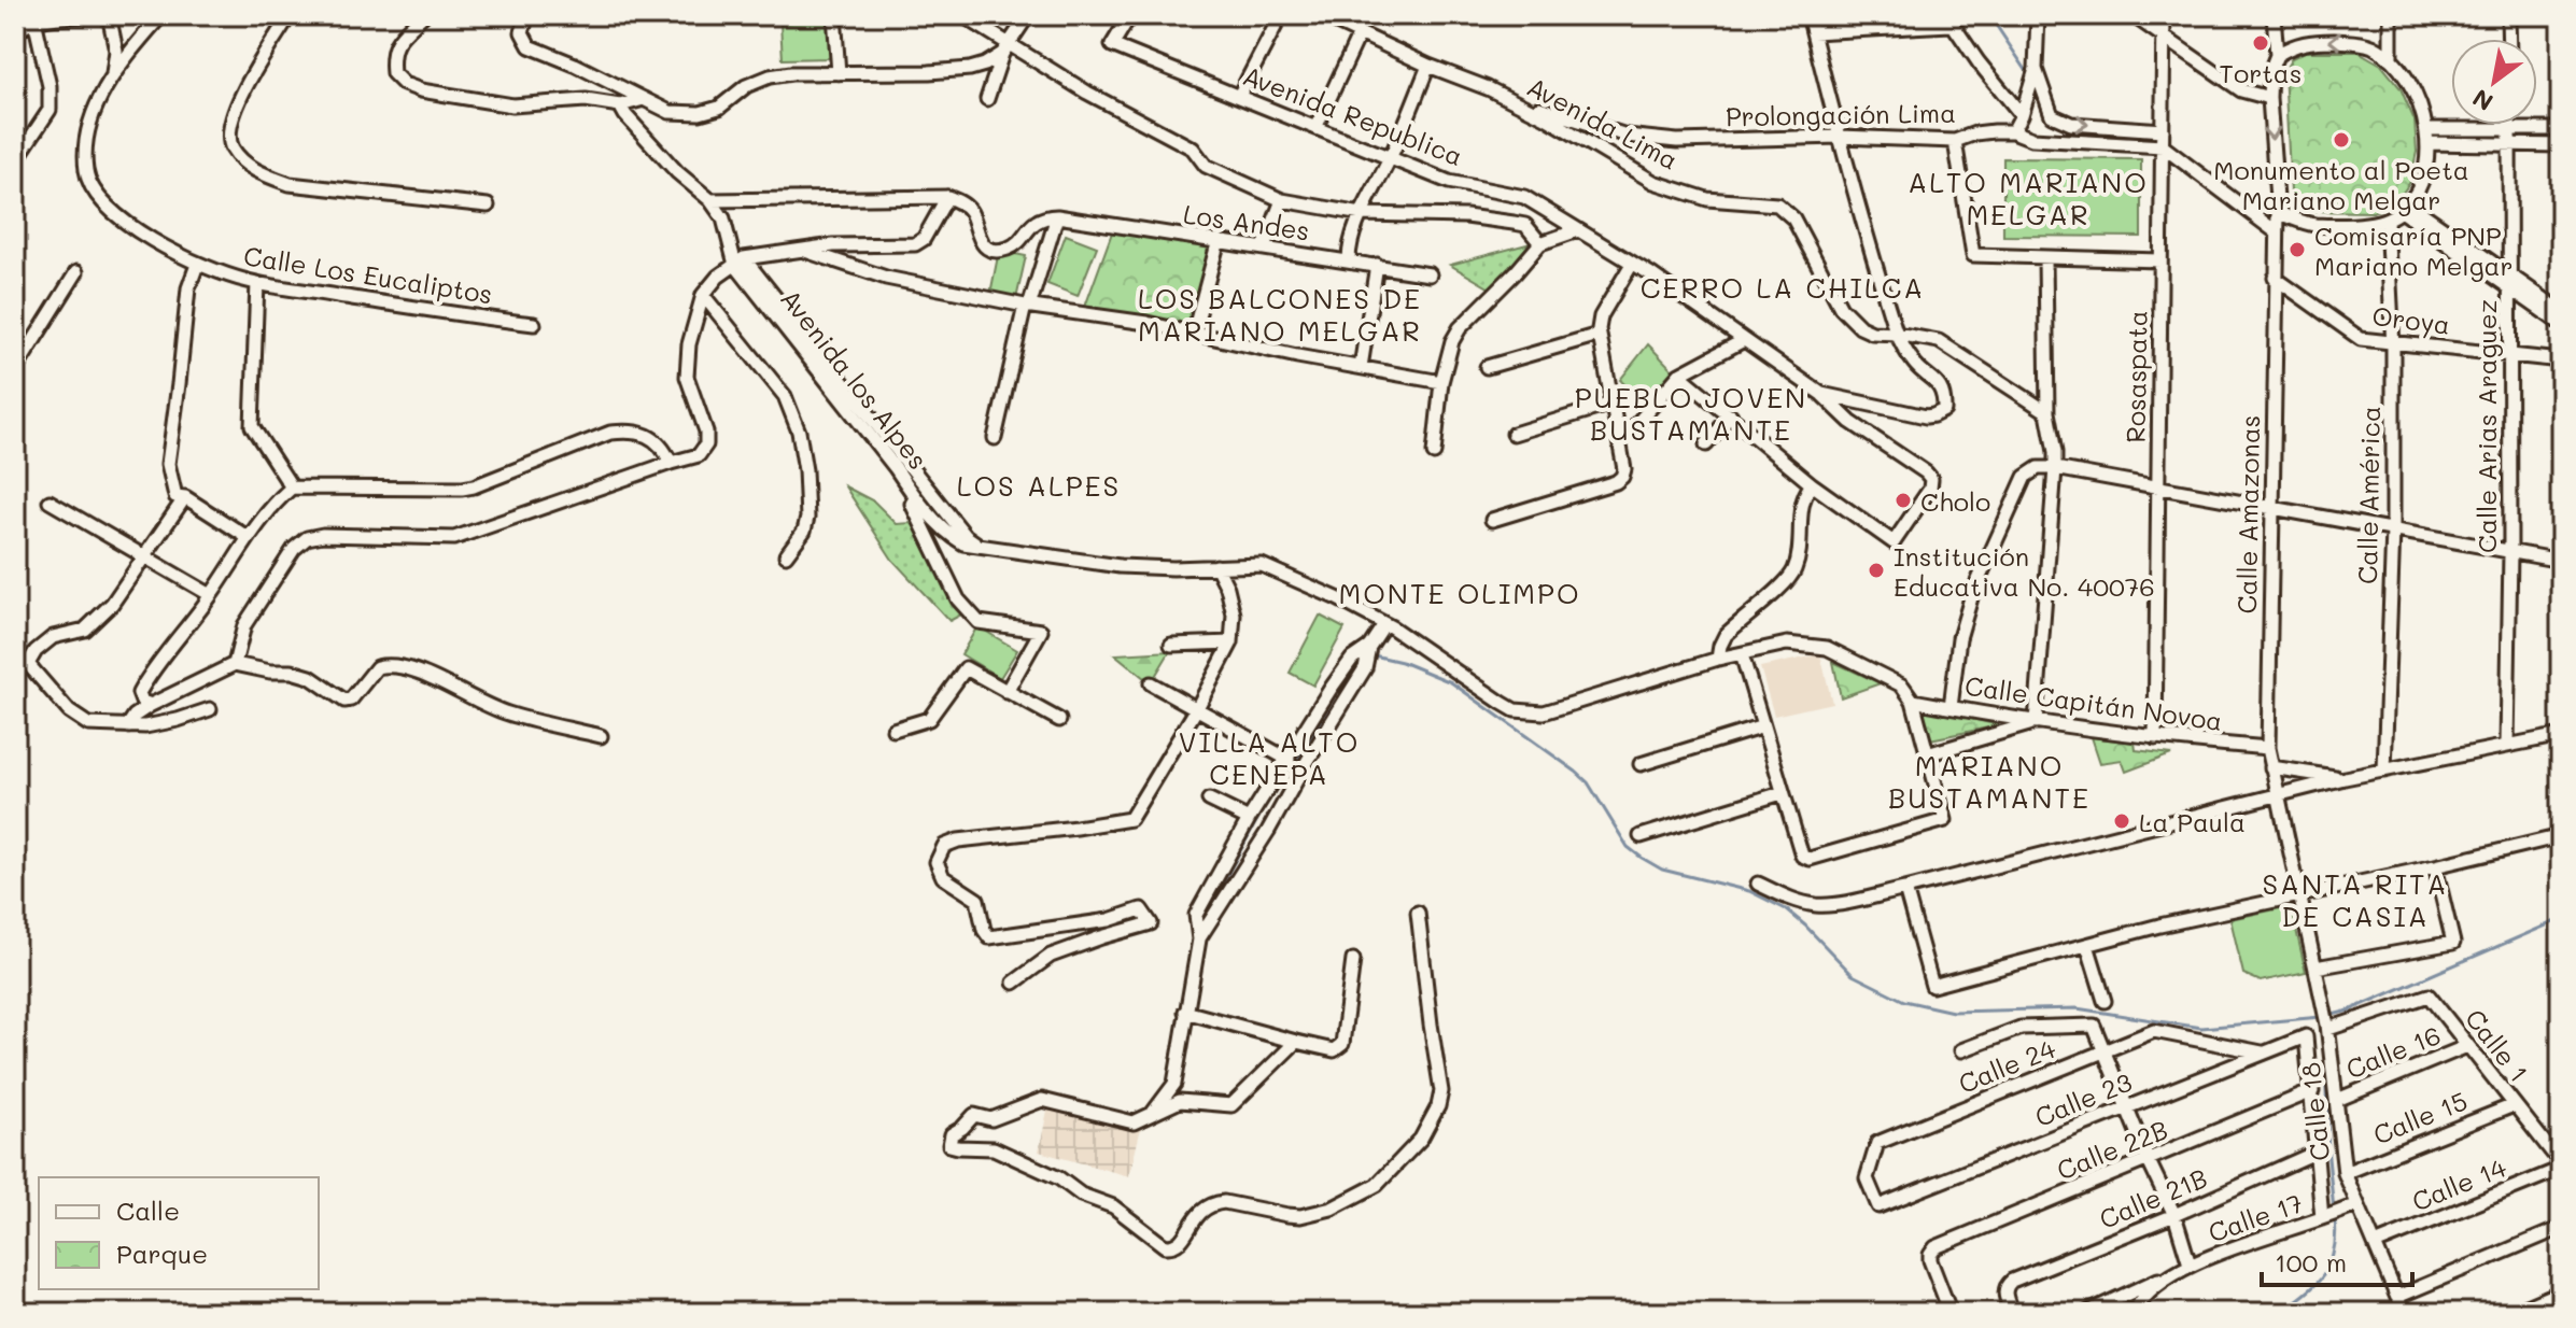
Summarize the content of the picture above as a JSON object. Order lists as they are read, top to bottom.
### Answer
{
  "streets": {
    "street": [
      "Prolongación Lima",
      "Avenida Republica",
      "Avenida Lima",
      "Los Andes",
      "Calle Los Eucaliptos",
      "Oroya",
      "Rosaspata",
      "Avenida los Alpes",
      "Calle Arias Araguez",
      "Calle América",
      "Calle Amazonas",
      "Calle Capitán Novoa",
      "Calle 1",
      "Calle 16",
      "Calle 24",
      "Calle 23",
      "Calle 18",
      "Calle 15",
      "Calle 22B",
      "Calle 14",
      "Calle 21B",
      "Calle 17"
    ]
  },
  "crossings": [
    ["Prolongación Lima", "Avenida Lima"],
    ["Prolongación Lima", "Rosaspata"],
    ["Avenida Republica", "Avenida Lima"],
    ["Oroya", "Calle Arias Araguez"],
    ["Oroya", "Calle América"],
    ["Oroya", "Calle Amazonas"],
    ["Rosaspata", "Calle Capitán Novoa"],
    ["Avenida los Alpes", "Calle Capitán Novoa"],
    ["Calle América", "Calle Amazonas"],
    ["Calle Amazonas", "Calle Capitán Novoa"],
    ["Calle Amazonas", "Calle 1"],
    ["Calle Amazonas", "Calle 18"],
    ["Calle 1", "Calle 16"],
    ["Calle 1", "Calle 18"],
    ["Calle 1", "Calle 15"],
    ["Calle 1", "Calle 14"],
    ["Calle 16", "Calle 18"],
    ["Calle 24", "Calle 23"],
    ["Calle 23", "Calle 18"],
    ["Calle 18", "Calle 15"],
    ["Calle 18", "Calle 22B"],
    ["Calle 18", "Calle 14"],
    ["Calle 18", "Calle 21B"],
    ["Calle 18", "Calle 17"]
  ],
  "districts": [
    "ALTO MARIANO MELGAR",
    "CERRO LA CHILCA",
    "LOS BALCONES DE MARIANO MELGAR",
    "PUEBLO JOVEN BUSTAMANTE",
    "LOS ALPES",
    "MONTE OLIMPO",
    "VILLA ALTO CENEPA",
    "MARIANO BUSTAMANTE",
    "SANTA RITA DE CASIA"
  ],
  "places": [
    "Tortas",
    "Monumento al Poeta Mariano Melgar",
    "Comisaría PNP Mariano Melgar",
    "Cholo",
    "Institución Educativa No. 40076",
    "La Paula"
  ],
  "legend": ["Calle", "Parque"],
  "scale_bar": "100 m",
  "north": "bottom left"
}
